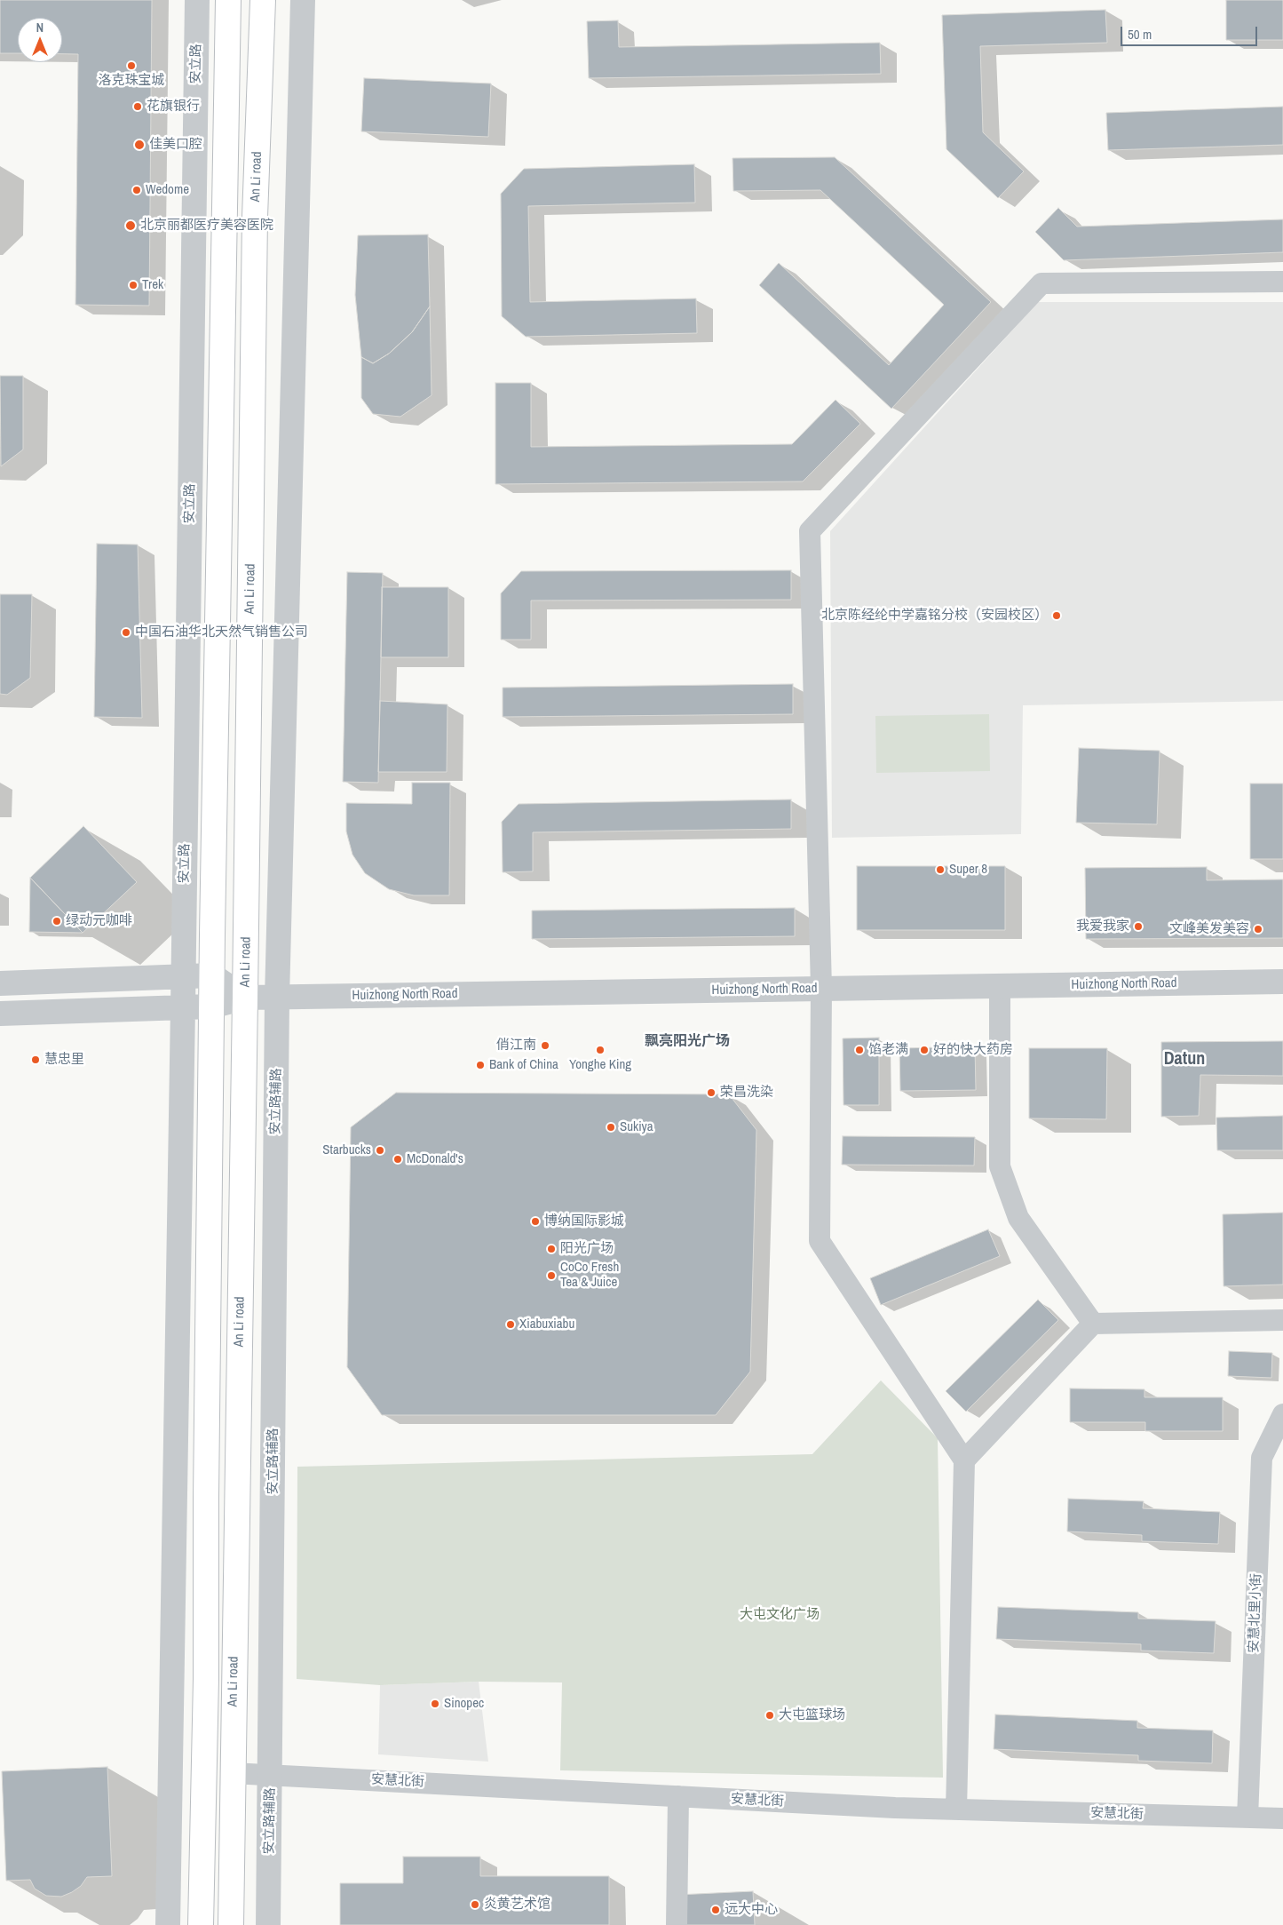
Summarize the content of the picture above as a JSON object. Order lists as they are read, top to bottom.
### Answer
{
  "streets": {
    "main road": ["An Li road"],
    "street": [
      "安立路",
      "Huizhong North Road",
      "安立路辅路",
      "安慧北里小街",
      "安慧北街"
    ]
  },
  "crossings": [
    ["安立路", "Huizhong North Road"],
    ["An Li road", "Huizhong North Road"],
    ["An Li road", "安慧北街"],
    ["Huizhong North Road", "安立路辅路"],
    ["安立路辅路", "安慧北街"],
    ["安慧北里小街", "安慧北街"]
  ],
  "districts": ["飘亮阳光广场", "Datun"],
  "parks": ["大屯文化广场"],
  "places": [
    "洛克珠宝城",
    "花旗银行",
    "佳美口腔",
    "Wedome",
    "北京丽都医疗美容医院",
    "Trek",
    "北京陈经纶中学嘉铭分校（安园校区）",
    "中国石油华北天然气销售公司",
    "Super 8",
    "绿动元咖啡",
    "我爱我家",
    "文峰美发美容",
    "俏江南",
    "Yonghe King",
    "馅老满",
    "好的快大药房",
    "慧忠里",
    "Bank of China",
    "荣昌洗染",
    "Sukiya",
    "Starbucks",
    "McDonald's",
    "博纳国际影城",
    "阳光广场",
    "CoCo Fresh Tea & Juice",
    "Xiabuxiabu",
    "Sinopec",
    "大屯篮球场",
    "炎黄艺术馆",
    "远大中心"
  ],
  "scale_bar": "50 m",
  "north": "top"
}
